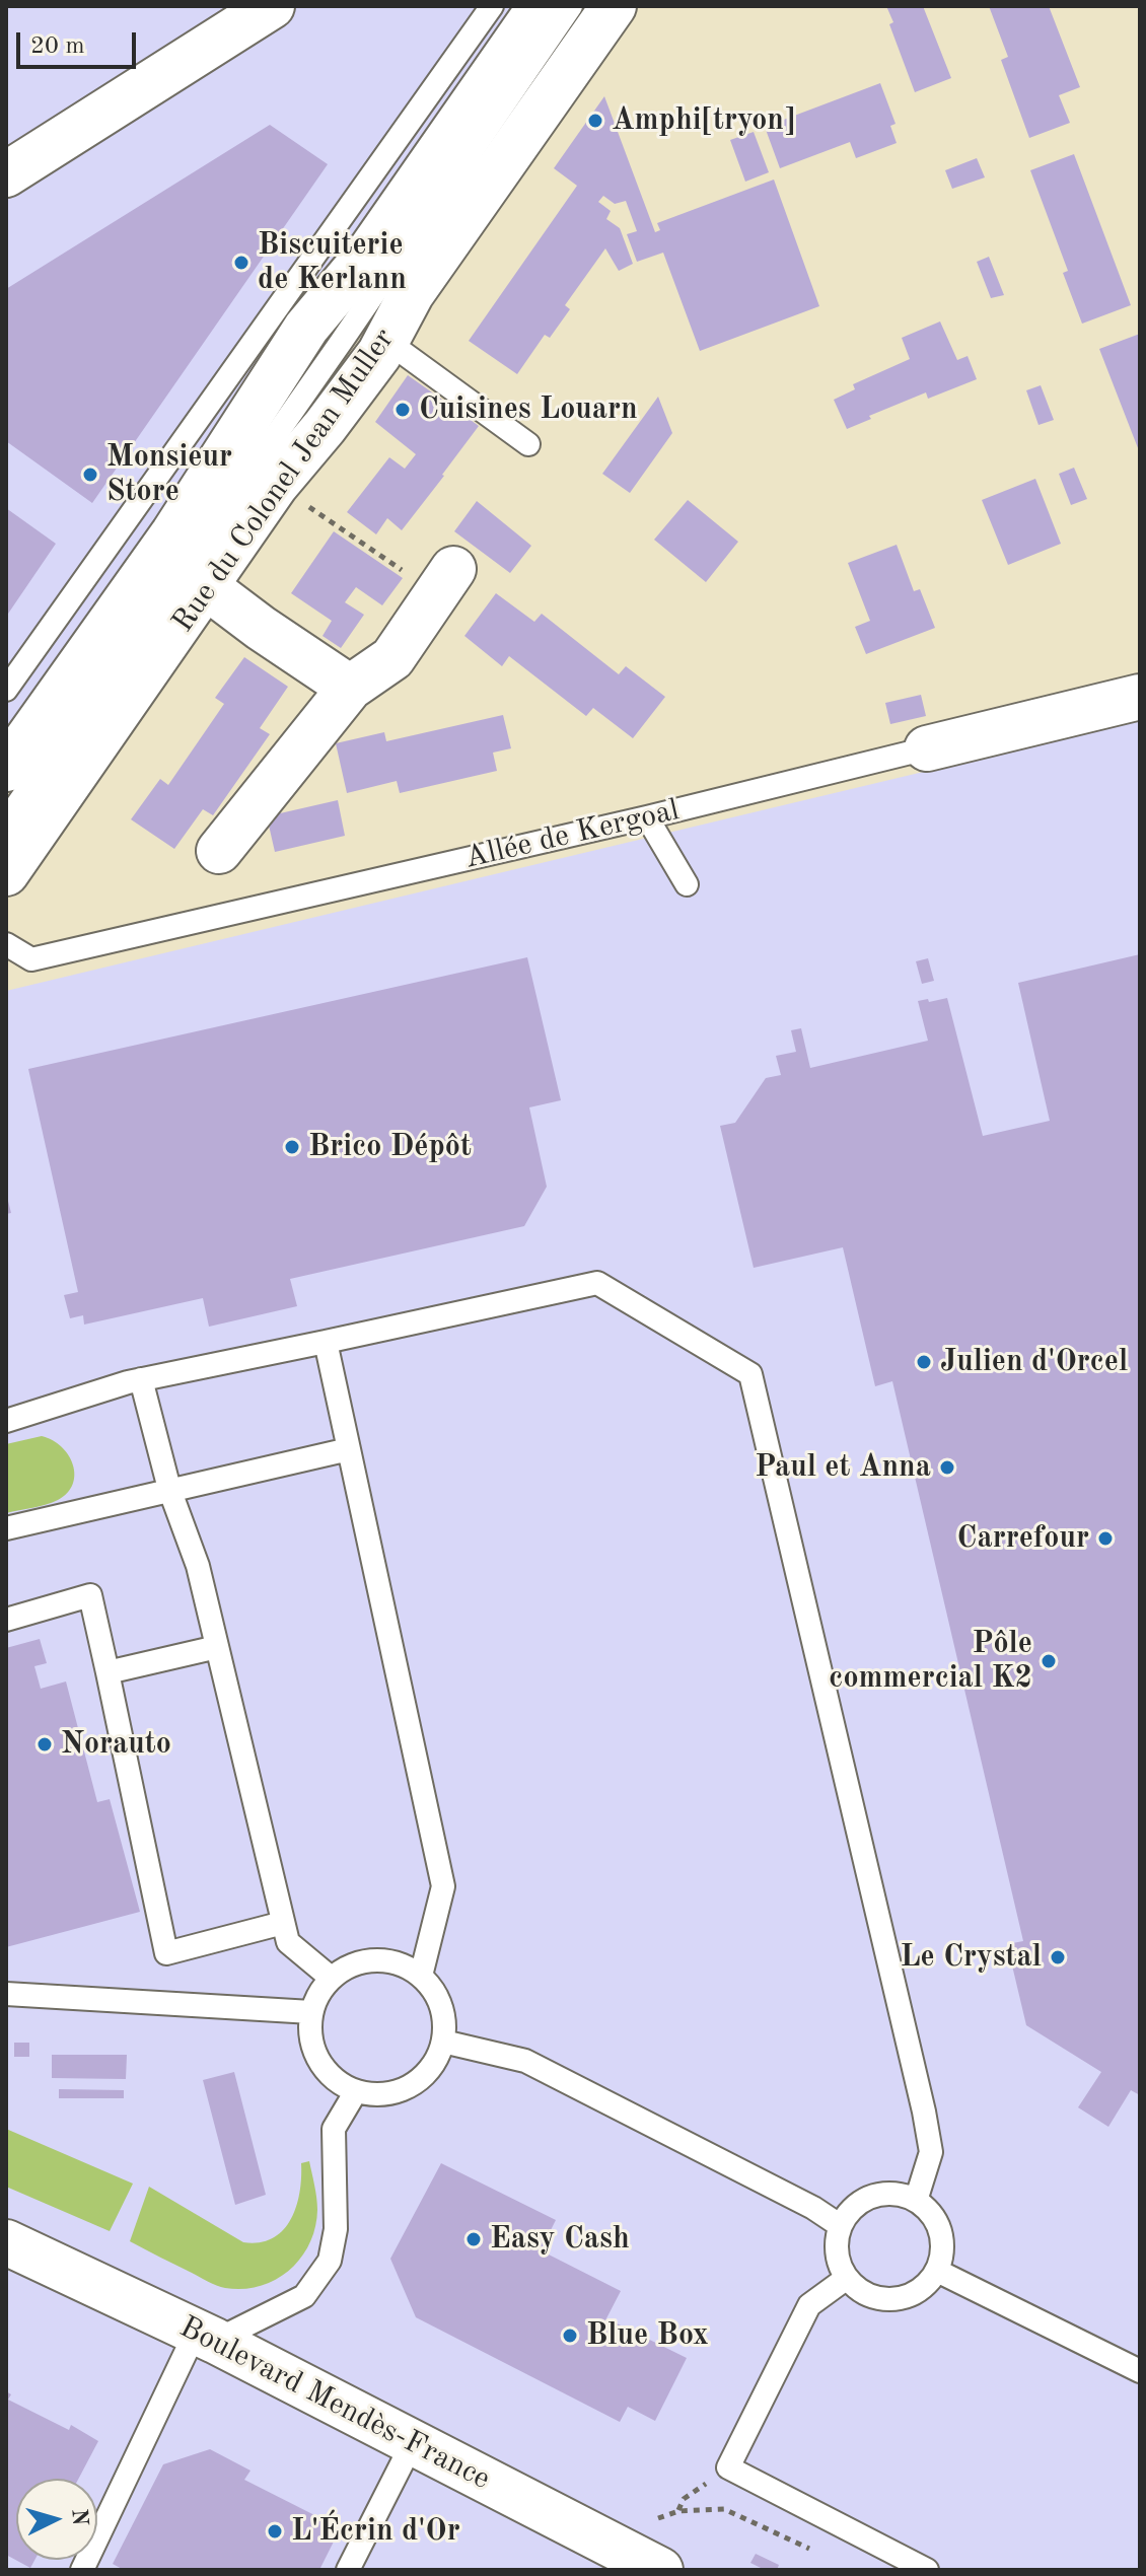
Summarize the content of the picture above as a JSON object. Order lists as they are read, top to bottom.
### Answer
{
  "streets": {
    "main road": ["Rue du Colonel Jean Muller", "Allée de Kergoal", "Boulevard Mendès-France"]
  },
  "places": [
    "Amphi[tryon]",
    "Biscuiterie de Kerlann",
    "Cuisines Louarn",
    "Monsieur Store",
    "Brico Dépôt",
    "Julien d'Orcel",
    "Paul et Anna",
    "Carrefour",
    "Pôle commercial K2",
    "Norauto",
    "Le Crystal",
    "Easy Cash",
    "Blue Box",
    "L'Écrin d'Or"
  ],
  "scale_bar": "20 m",
  "north": "right"
}
